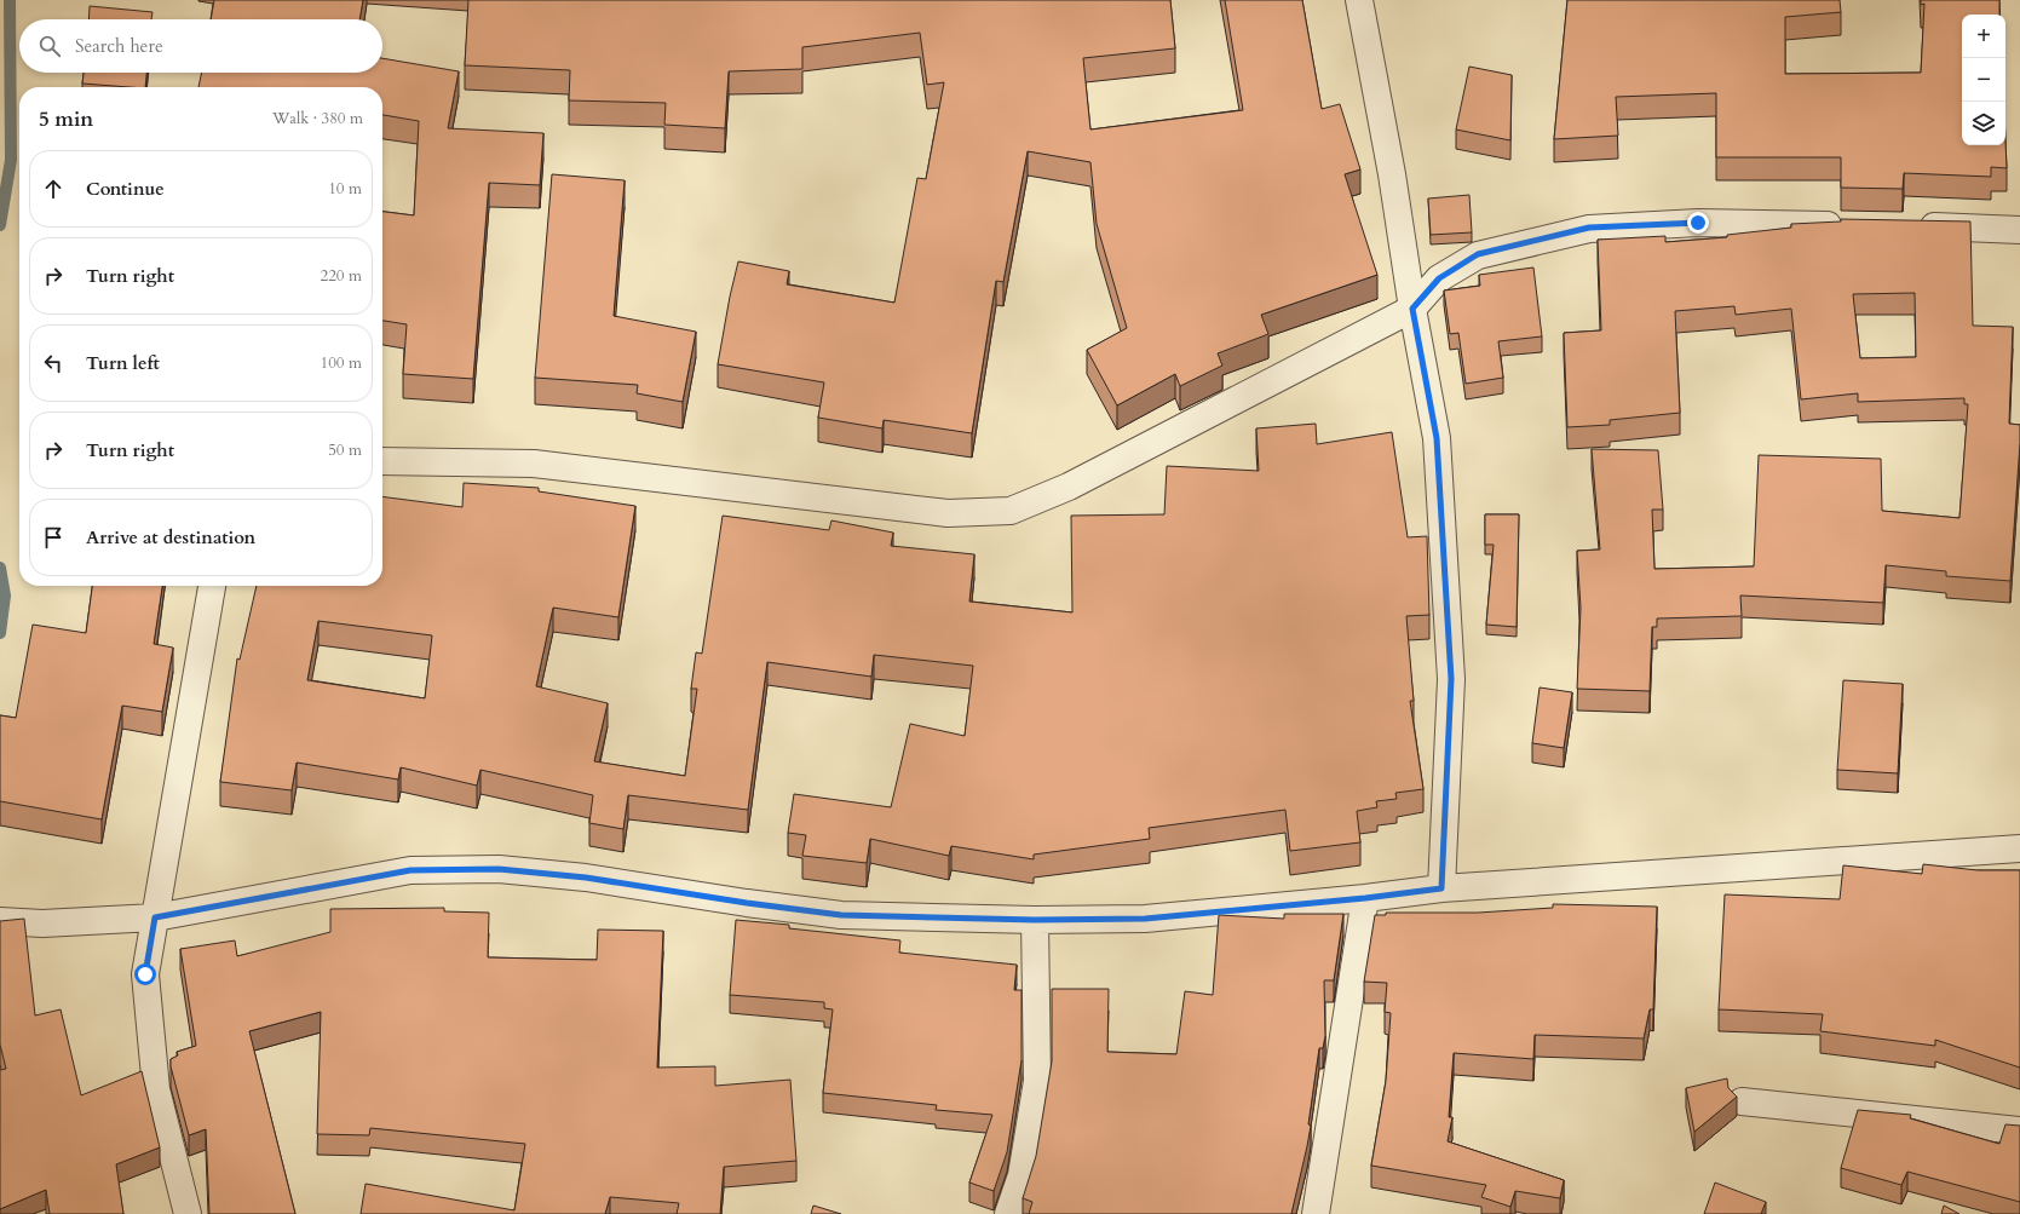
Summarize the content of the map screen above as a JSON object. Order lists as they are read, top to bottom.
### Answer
{
  "page": {
    "map_buttons": ["+", "−"],
    "search": "Search here",
    "heading": ["5 min", "Walk · 380 m"],
    "list": [
      ["Continue", "10 m"],
      ["Turn right", "220 m"],
      ["Turn left", "100 m"],
      ["Turn right", "50 m"],
      "Arrive at destination"
    ]
  }
}
